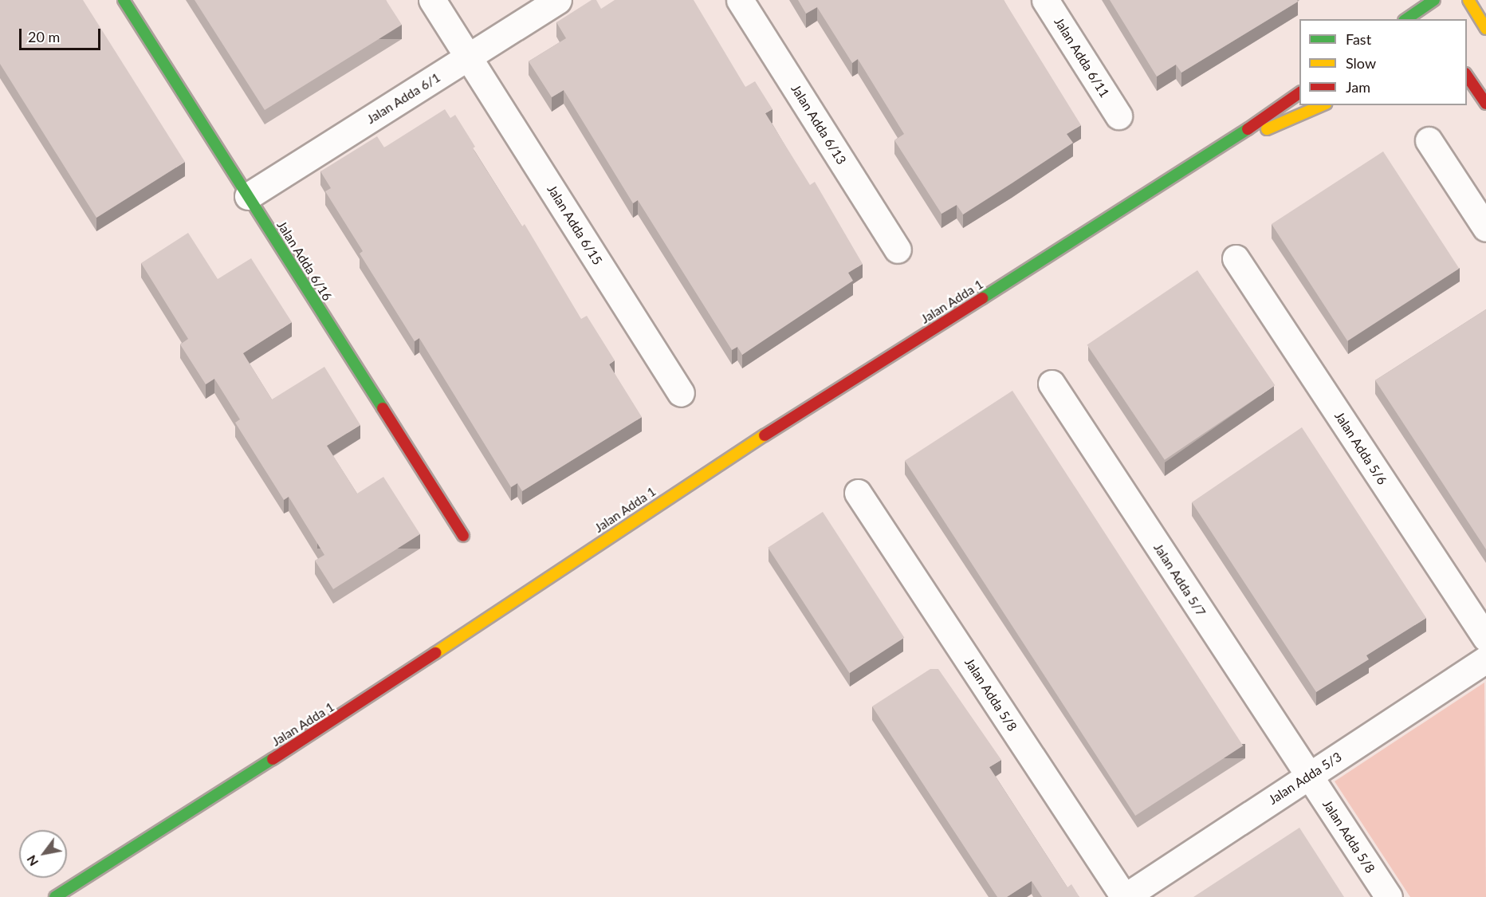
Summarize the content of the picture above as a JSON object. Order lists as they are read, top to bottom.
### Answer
{
  "streets": {
    "street": [
      "Jalan Adda 6/11",
      "Jalan Adda 6/1",
      "Jalan Adda 6/13",
      "Jalan Adda 6/15",
      "Jalan Adda 6/16",
      "Jalan Adda 1",
      "Jalan Adda 5/6",
      "Jalan Adda 5/7",
      "Jalan Adda 5/8",
      "Jalan Adda 5/3"
    ]
  },
  "crossings": [
    ["Jalan Adda 6/1", "Jalan Adda 6/15"],
    ["Jalan Adda 6/1", "Jalan Adda 6/16"],
    ["Jalan Adda 5/7", "Jalan Adda 5/8"],
    ["Jalan Adda 5/7", "Jalan Adda 5/3"],
    ["Jalan Adda 5/8", "Jalan Adda 5/3"]
  ],
  "legend": ["Fast", "Slow", "Jam"],
  "scale_bar": "20 m",
  "north": "bottom left"
}
